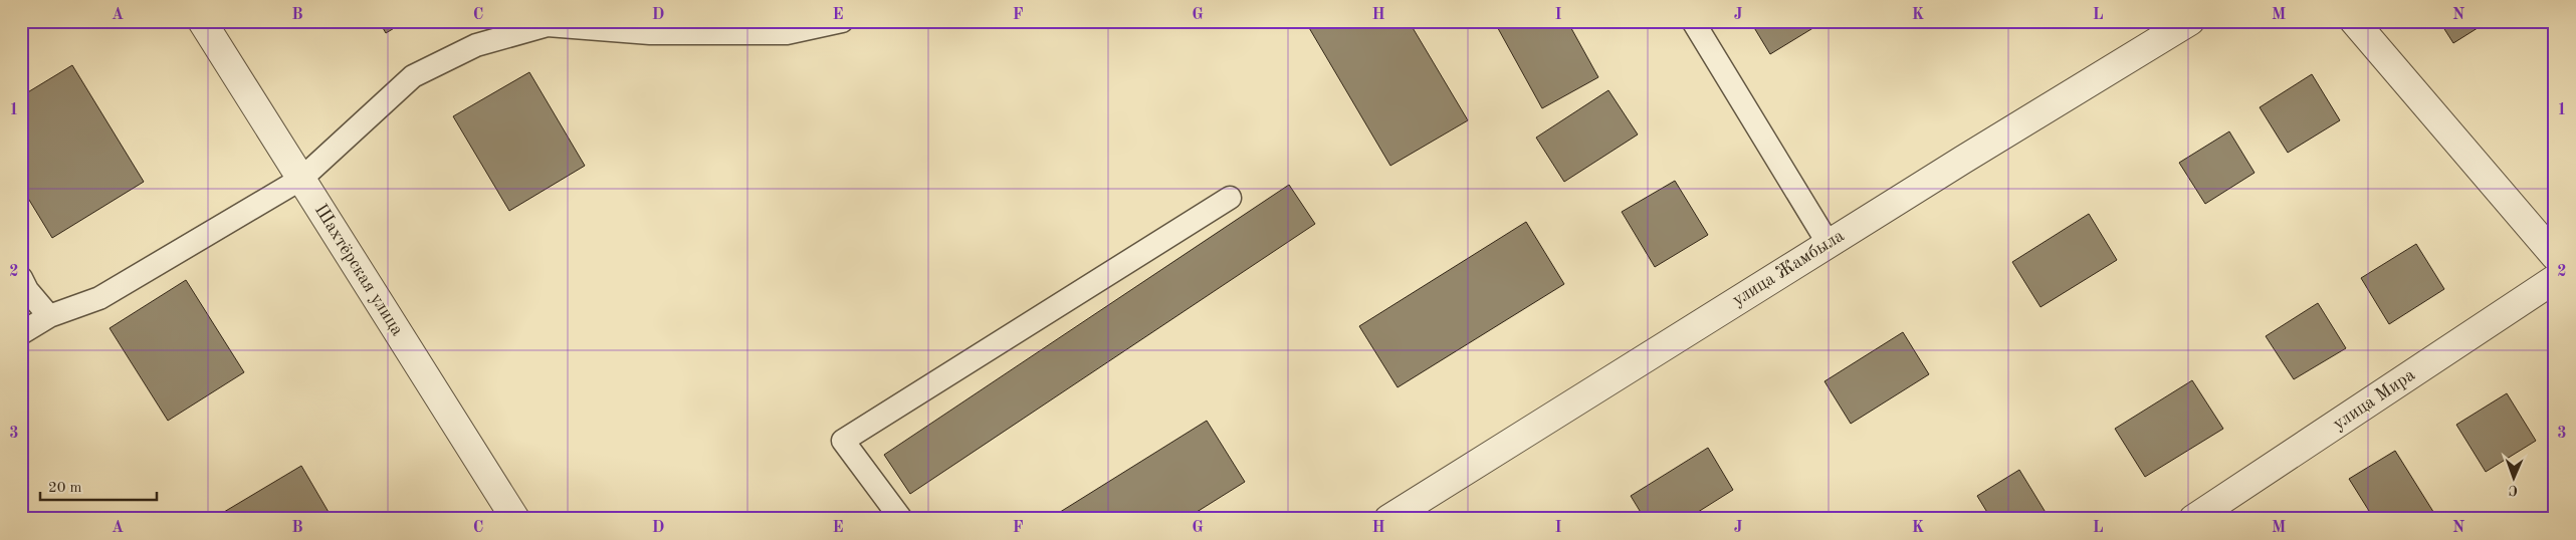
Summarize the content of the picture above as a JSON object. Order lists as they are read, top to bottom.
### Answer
{
  "streets": {
    "street": ["улица Жамбыла", "Шахтёрская улица", "улица Мира"]
  },
  "scale_bar": "20 m",
  "north": "bottom",
  "grid": {
    "columns": [
      "A",
      "B",
      "C",
      "D",
      "E",
      "F",
      "G",
      "H",
      "I",
      "J",
      "K",
      "L",
      "M",
      "N"
    ],
    "rows": ["1", "2", "3"]
  }
}
